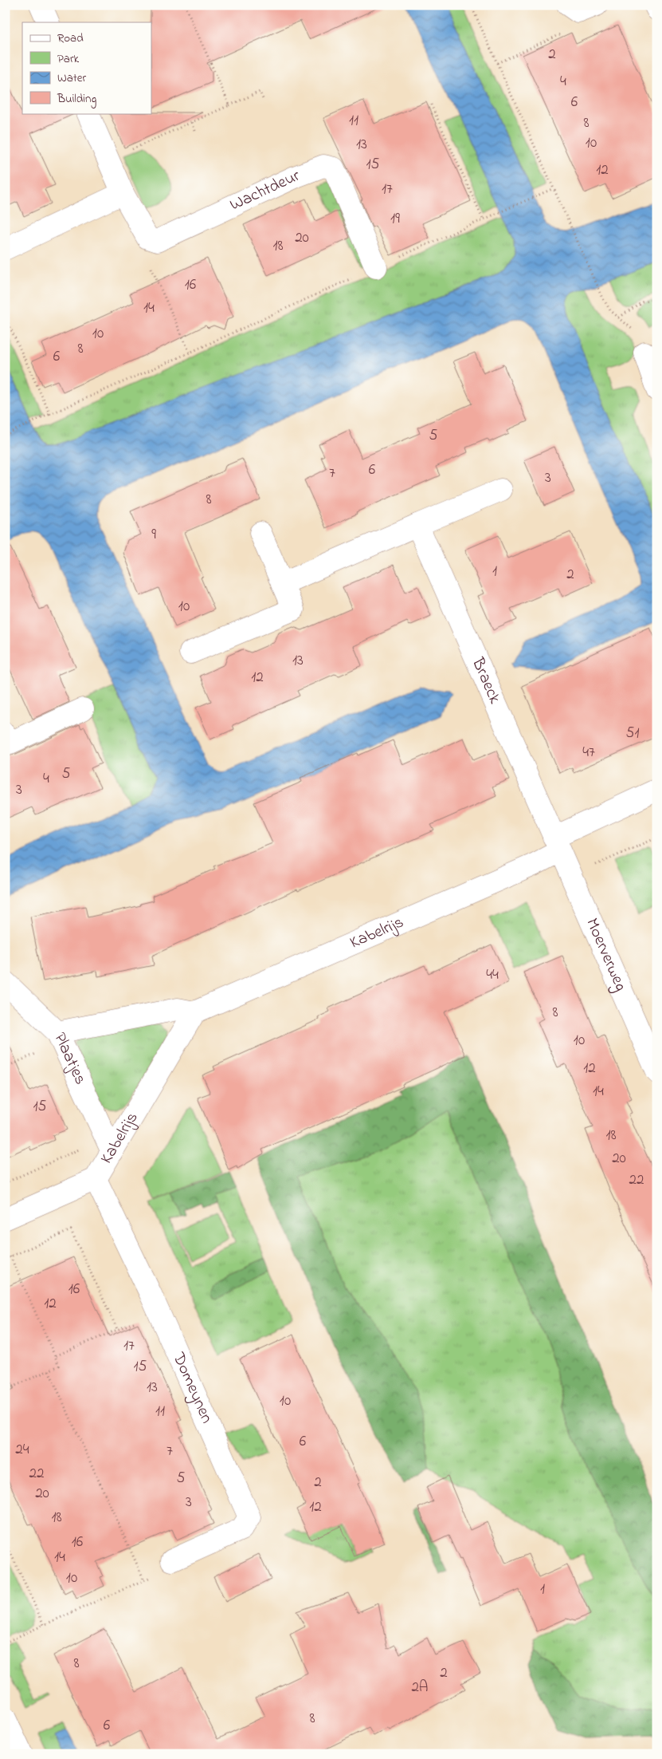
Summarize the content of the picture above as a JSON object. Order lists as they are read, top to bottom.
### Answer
{
  "streets": {
    "street": [
      "Wachtdeur",
      "Braeck",
      "Kabelrijs",
      "Moerverweg",
      "Plaatjes",
      "Domeynen"
    ]
  },
  "crossings": [
    ["Braeck", "Kabelrijs"],
    ["Braeck", "Moerverweg"],
    ["Kabelrijs", "Moerverweg"],
    ["Kabelrijs", "Plaatjes"],
    ["Kabelrijs", "Domeynen"]
  ],
  "house_numbers": [
    "2",
    "4",
    "6",
    "11",
    "8",
    "10",
    "13",
    "15",
    "12",
    "17",
    "19",
    "20",
    "18",
    "16",
    "14",
    "10",
    "8",
    "6",
    "5",
    "6",
    "7",
    "3",
    "8",
    "9",
    "1",
    "2",
    "10",
    "13",
    "12",
    "51",
    "47",
    "5",
    "4",
    "3",
    "44",
    "8",
    "10",
    "12",
    "14",
    "15",
    "18",
    "20",
    "22",
    "16",
    "12",
    "17",
    "15",
    "13",
    "10",
    "11",
    "6",
    "24",
    "7",
    "22",
    "5",
    "2",
    "20",
    "3",
    "12",
    "18",
    "16",
    "14",
    "10",
    "1",
    "8",
    "2",
    "2A",
    "8",
    "6"
  ],
  "legend": [
    "Road",
    "Park",
    "Water",
    "Building"
  ]
}
